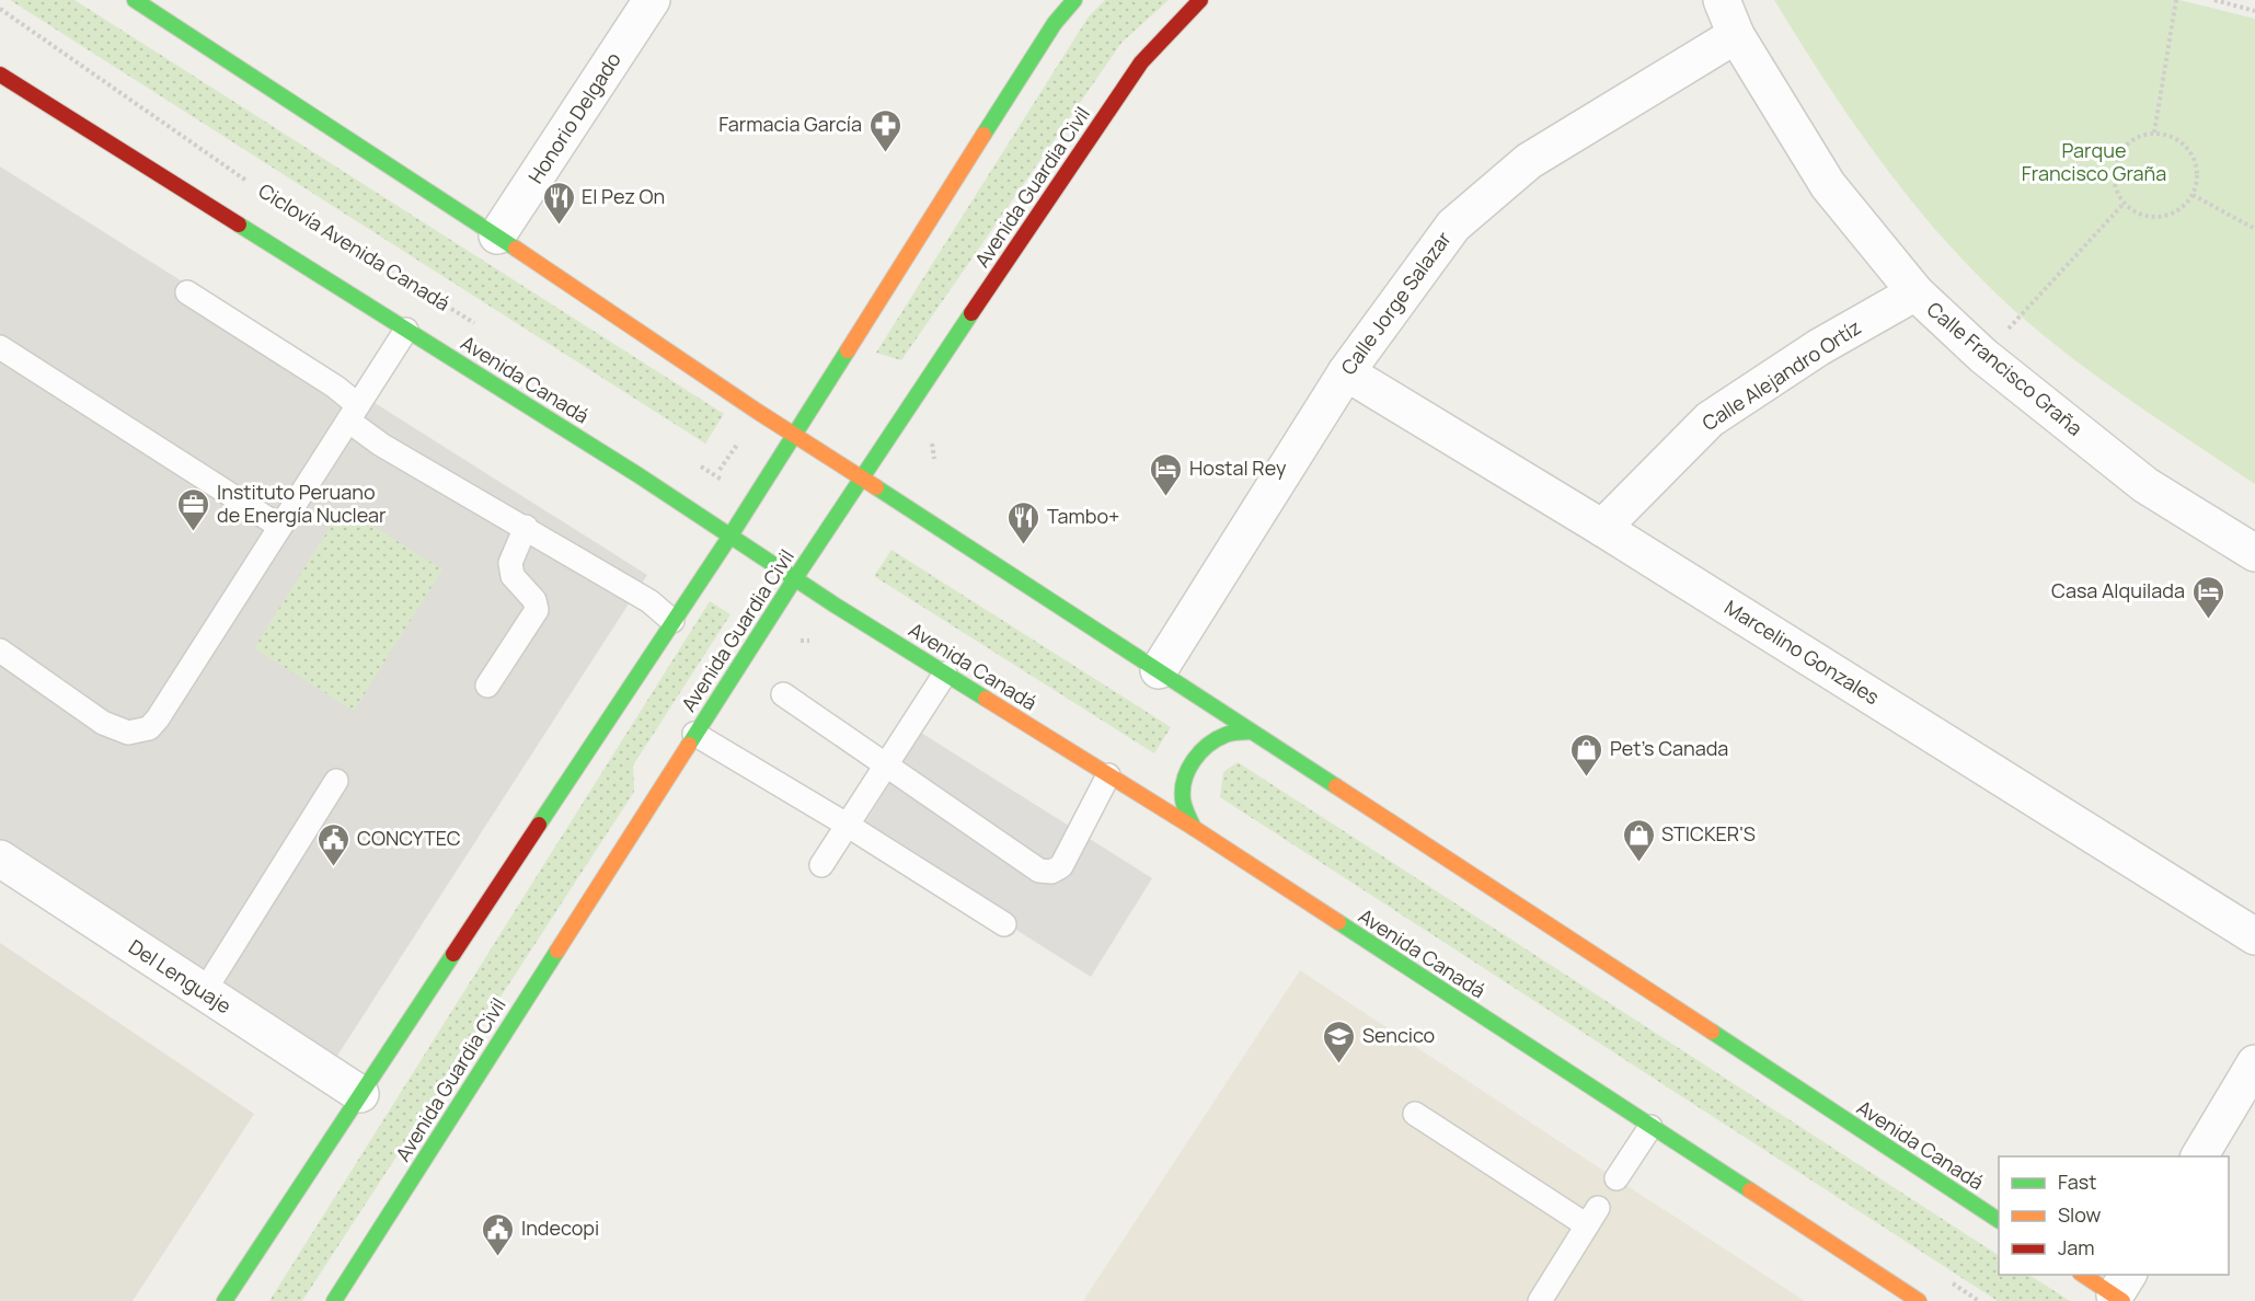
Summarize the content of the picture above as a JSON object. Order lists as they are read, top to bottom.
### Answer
{
  "streets": {
    "main road": ["Avenida Guardia Civil", "Avenida Canadá"],
    "street": [
      "Honorio Delgado",
      "Calle Jorge Salazar",
      "Calle Francisco Graña",
      "Calle Alejandro Ortíz",
      "Marcelino Gonzales",
      "Del Lenguaje"
    ],
    "path": ["Ciclovía Avenida Canadá"]
  },
  "crossings": [
    ["Honorio Delgado", "Avenida Canadá"],
    ["Avenida Guardia Civil", "Avenida Canadá"],
    ["Calle Jorge Salazar", "Calle Francisco Graña"],
    ["Calle Jorge Salazar", "Avenida Canadá"],
    ["Calle Jorge Salazar", "Marcelino Gonzales"],
    ["Calle Francisco Graña", "Calle Alejandro Ortíz"],
    ["Calle Alejandro Ortíz", "Marcelino Gonzales"]
  ],
  "parks": ["Parque Francisco Graña"],
  "places": {
    "pharmacy": ["Farmacia García"],
    "restaurant": ["El Pez On", "Tambo+"],
    "hotel": ["Hostal Rey", "Casa Alquilada"],
    "office": ["Instituto Peruano de Energía Nuclear"],
    "shop": ["Pet's Canada", "STICKER'S"],
    "public building": ["CONCYTEC", "Indecopi"],
    "school or university": ["Sencico"]
  },
  "legend": ["Fast", "Slow", "Jam"]
}
